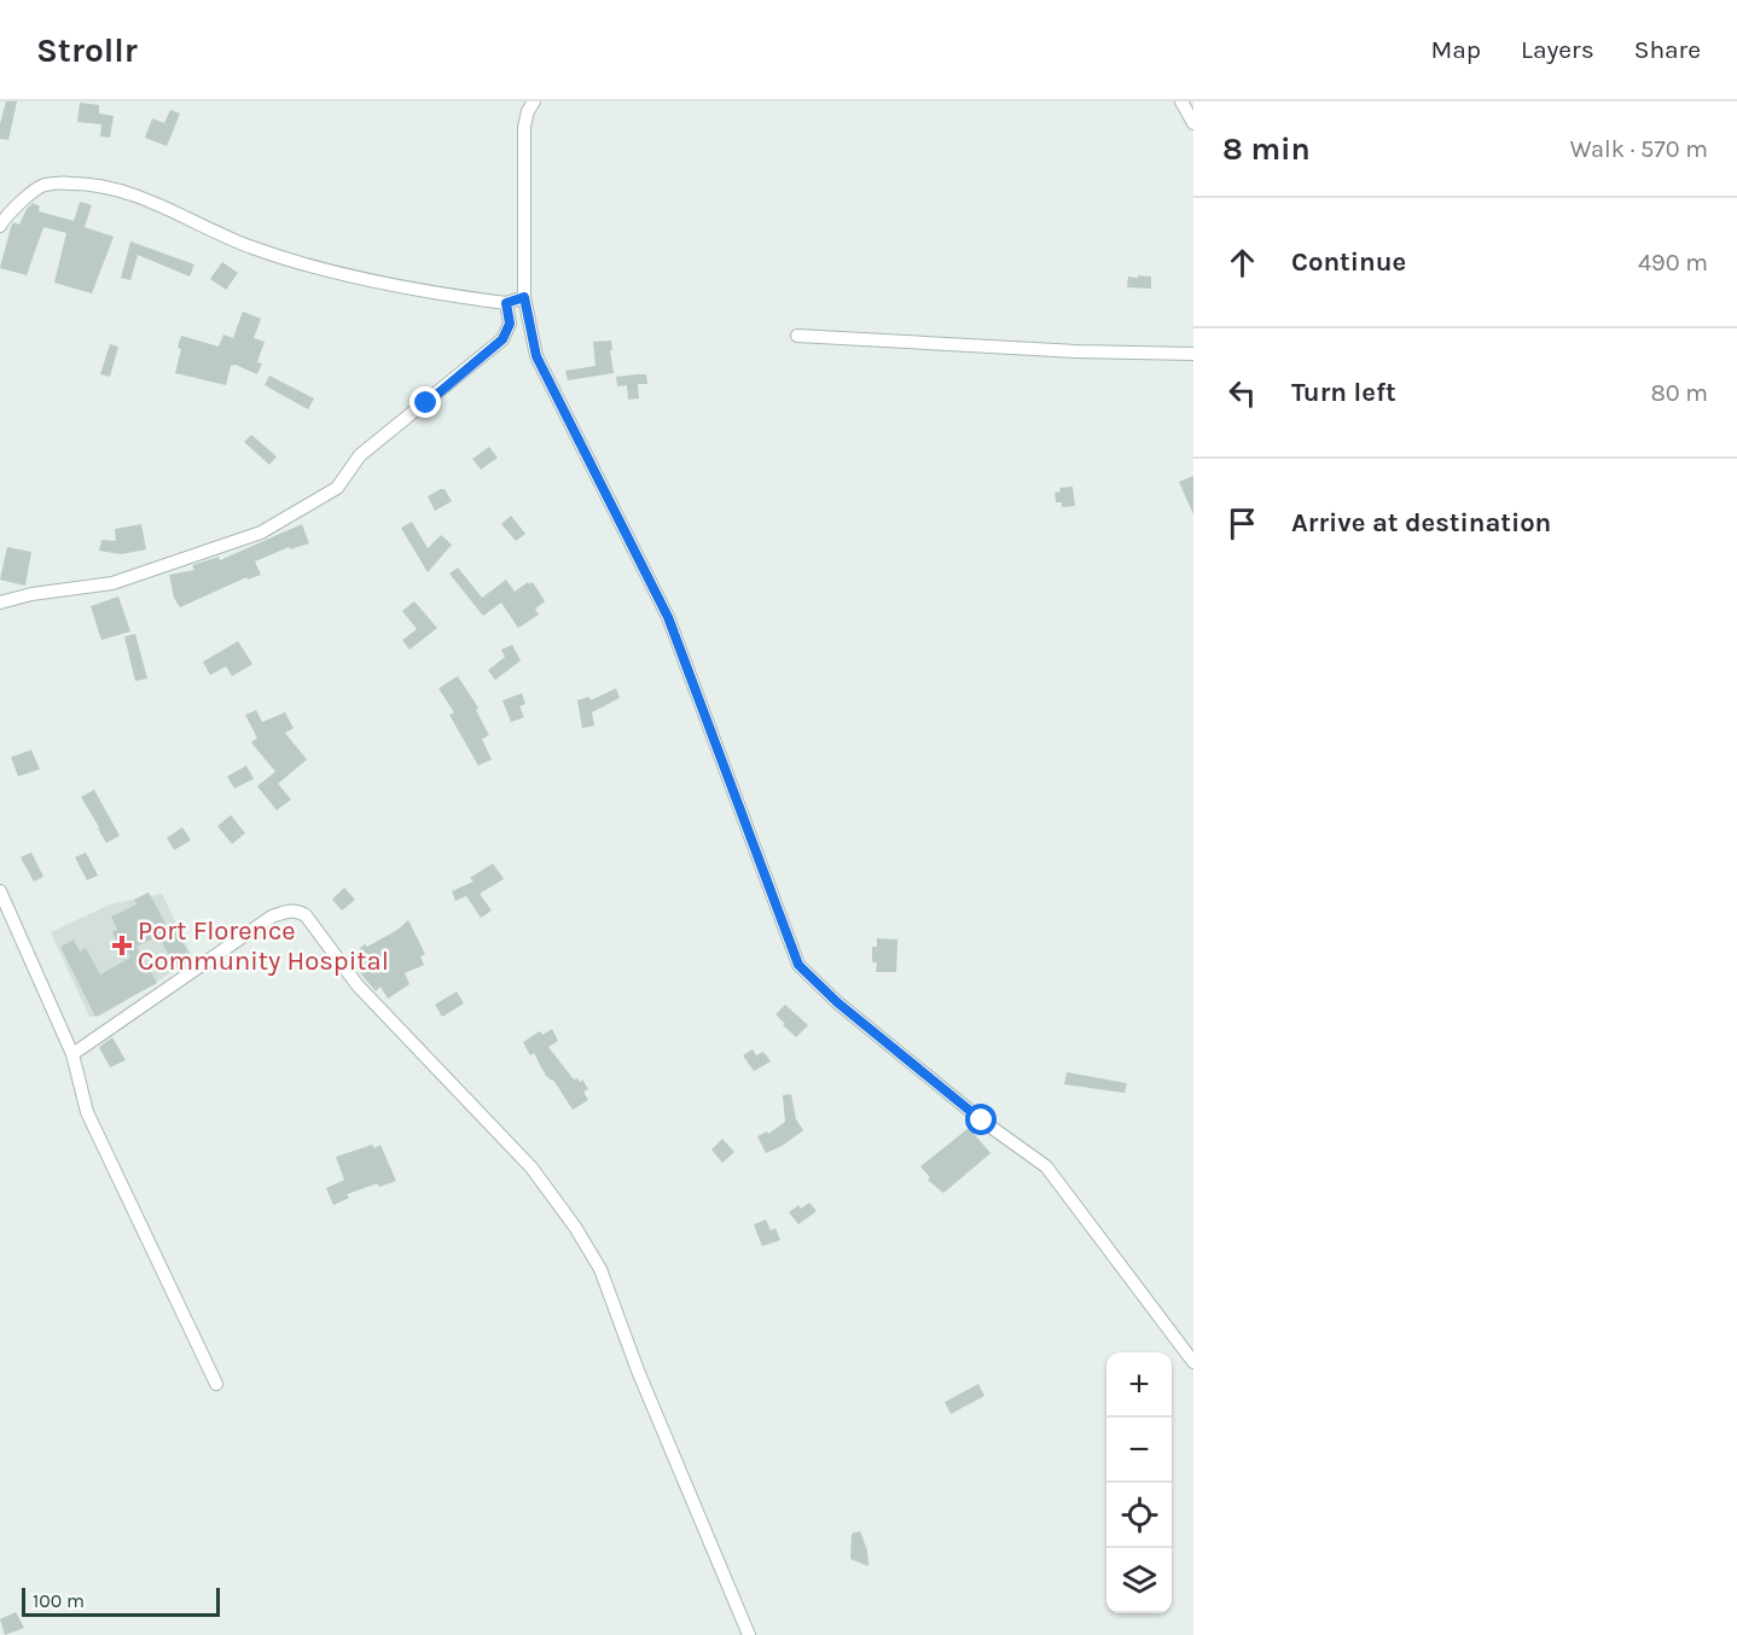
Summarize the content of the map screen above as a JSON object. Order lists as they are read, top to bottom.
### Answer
{
  "places": {
    "health": ["Port Florence Community Hospital"]
  },
  "scale_bar": "100 m",
  "page": {
    "header": "Strollr",
    "nav": ["Map", "Layers", "Share"],
    "heading": ["8 min", "Walk · 570 m"],
    "list": [
      ["Continue", "490 m"],
      ["Turn left", "80 m"],
      "Arrive at destination"
    ],
    "map_buttons": ["+", "−"],
    "scale": "100 m"
  }
}
